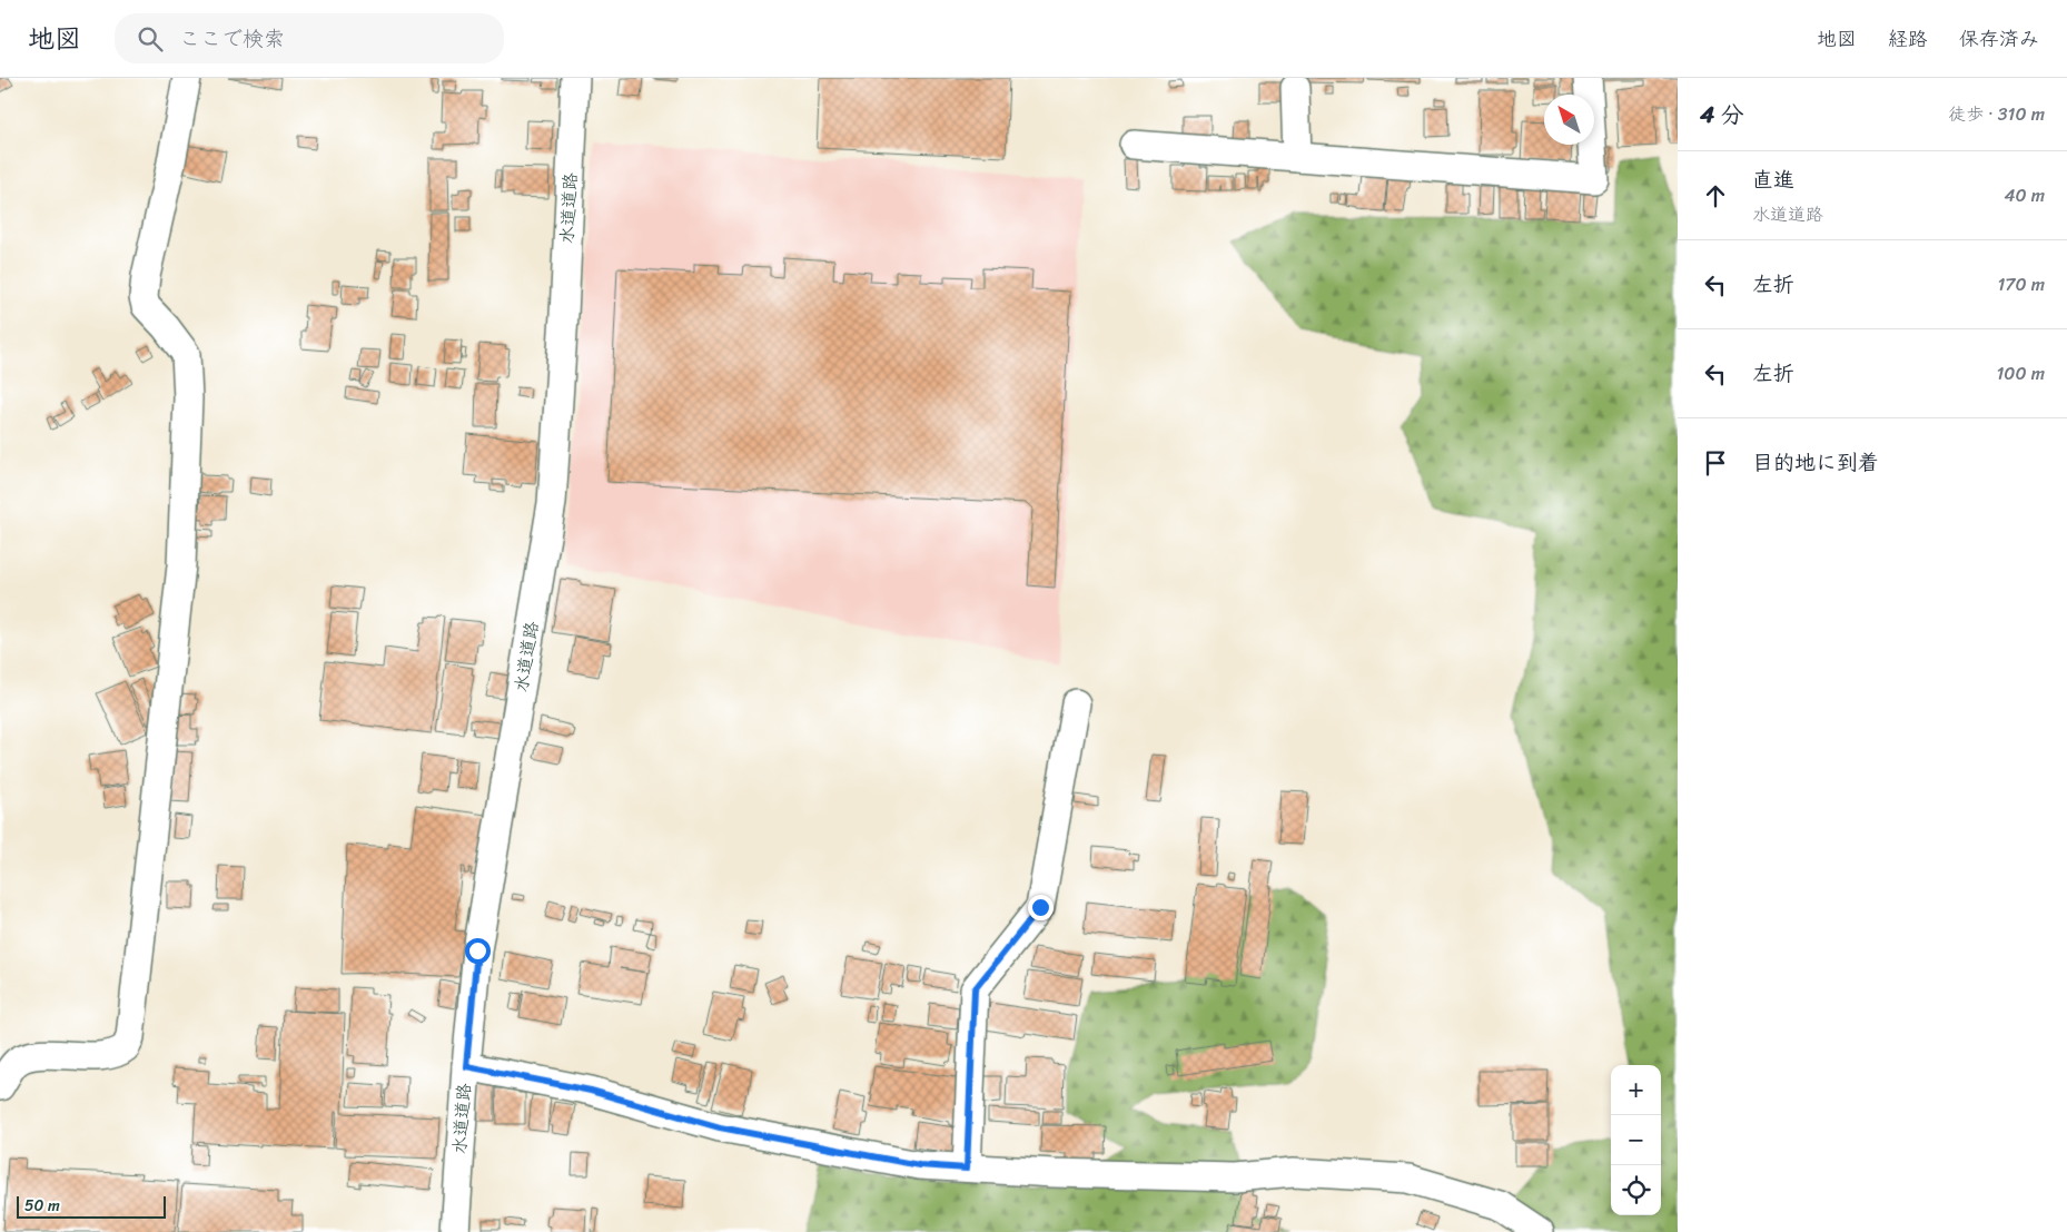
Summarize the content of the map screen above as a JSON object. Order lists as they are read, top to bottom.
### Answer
{
  "streets": {
    "street": ["水道道路"]
  },
  "scale_bar": "50 m",
  "north": "top left",
  "page": {
    "header": "地図",
    "search": "ここで検索",
    "nav": ["地図", "経路", "保存済み"],
    "heading": ["4 分", "徒歩 · 310 m"],
    "list": [
      ["直進", "水道道路", "40 m"],
      ["左折", "170 m"],
      ["左折", "100 m"],
      "目的地に到着"
    ],
    "map_buttons": ["+", "−"],
    "scale": "50 m"
  }
}
